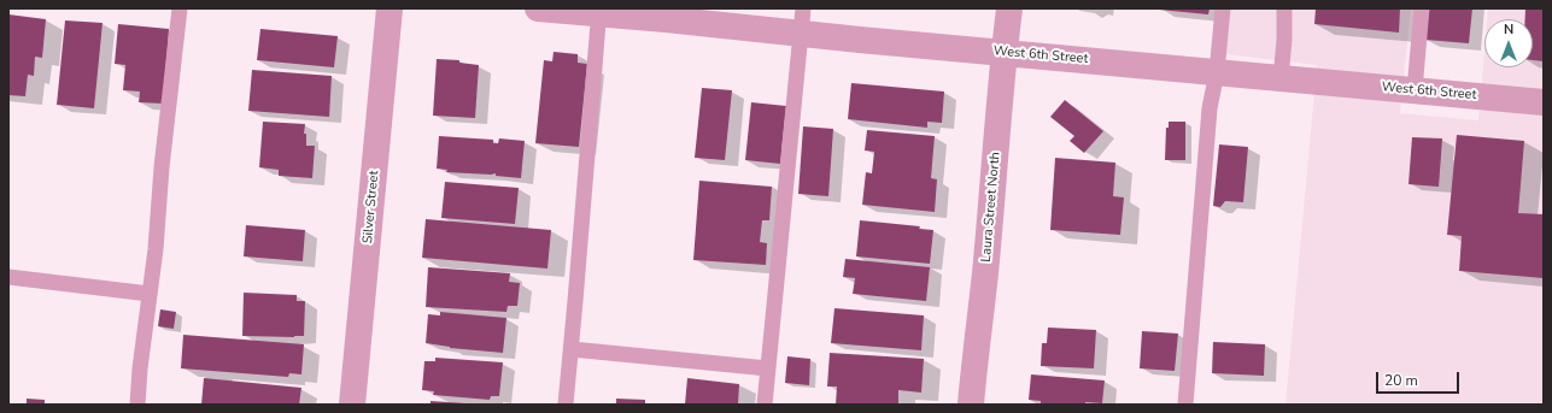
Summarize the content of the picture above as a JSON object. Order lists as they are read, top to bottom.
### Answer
{
  "streets": {
    "street": ["West 6th Street", "Silver Street", "Laura Street North"]
  },
  "crossings": [
    ["West 6th Street", "Laura Street North"]
  ],
  "scale_bar": "20 m",
  "north": "top"
}
